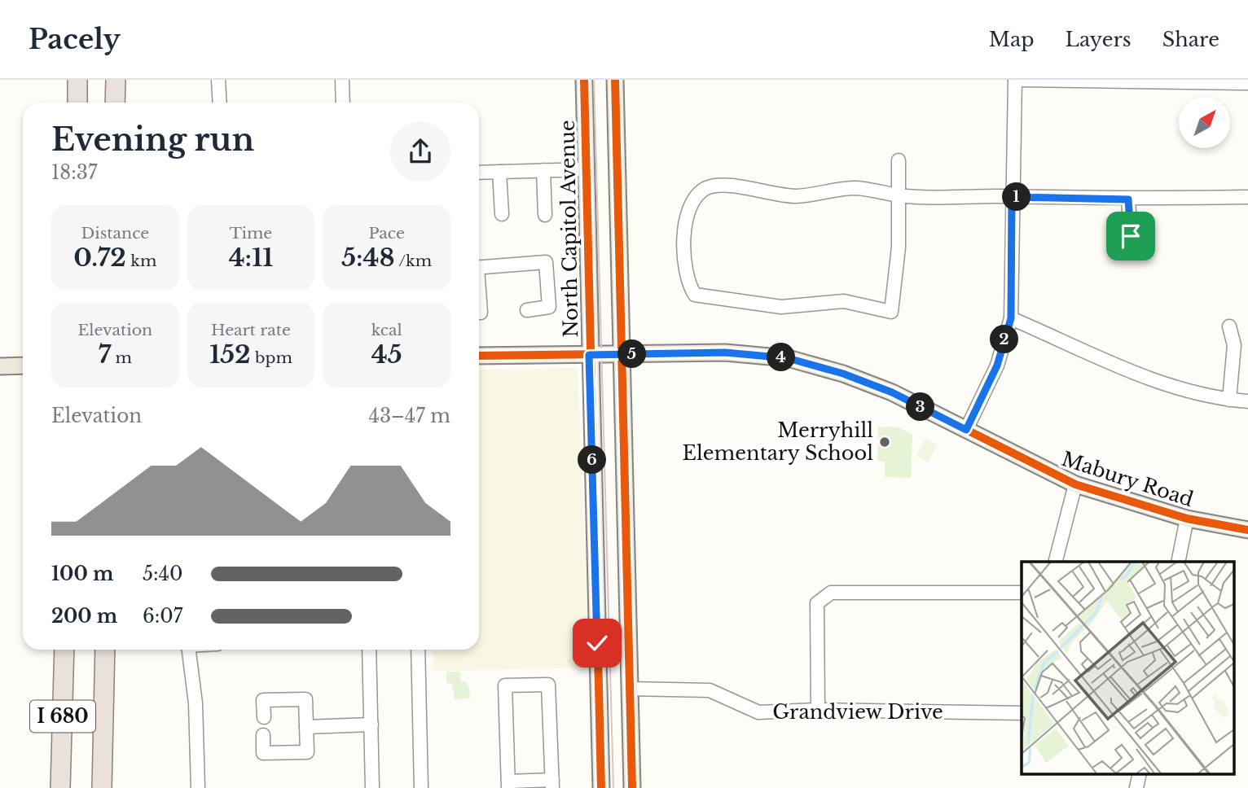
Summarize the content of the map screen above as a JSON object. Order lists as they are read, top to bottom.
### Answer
{
  "streets": {
    "highway": ["I 680"],
    "main road": ["North Capitol Avenue", "Mabury Road"],
    "street": ["Grandview Drive"]
  },
  "crossings": [
    ["North Capitol Avenue", "Mabury Road"]
  ],
  "places": ["Merryhill Elementary School"],
  "north": "top right",
  "page": {
    "header": "Pacely",
    "nav": ["Map", "Layers", "Share"],
    "heading": ["Evening run", "18:37"],
    "pins": [
      "1",
      "2",
      "5",
      "4",
      "3",
      "6"
    ],
    "stats": [
      ["Distance", "0.72 km"],
      ["Time", "4:11"],
      ["Pace", "5:48 /km"],
      ["Elevation", "7 m"],
      ["Heart rate", "152 bpm"],
      ["kcal", "45"]
    ],
    "chart": ["Elevation", "43–47 m"],
    "list": [
      {
        "name": "100 m",
        "note": "5:40"
      },
      {
        "name": "200 m",
        "note": "6:07"
      }
    ]
  }
}
